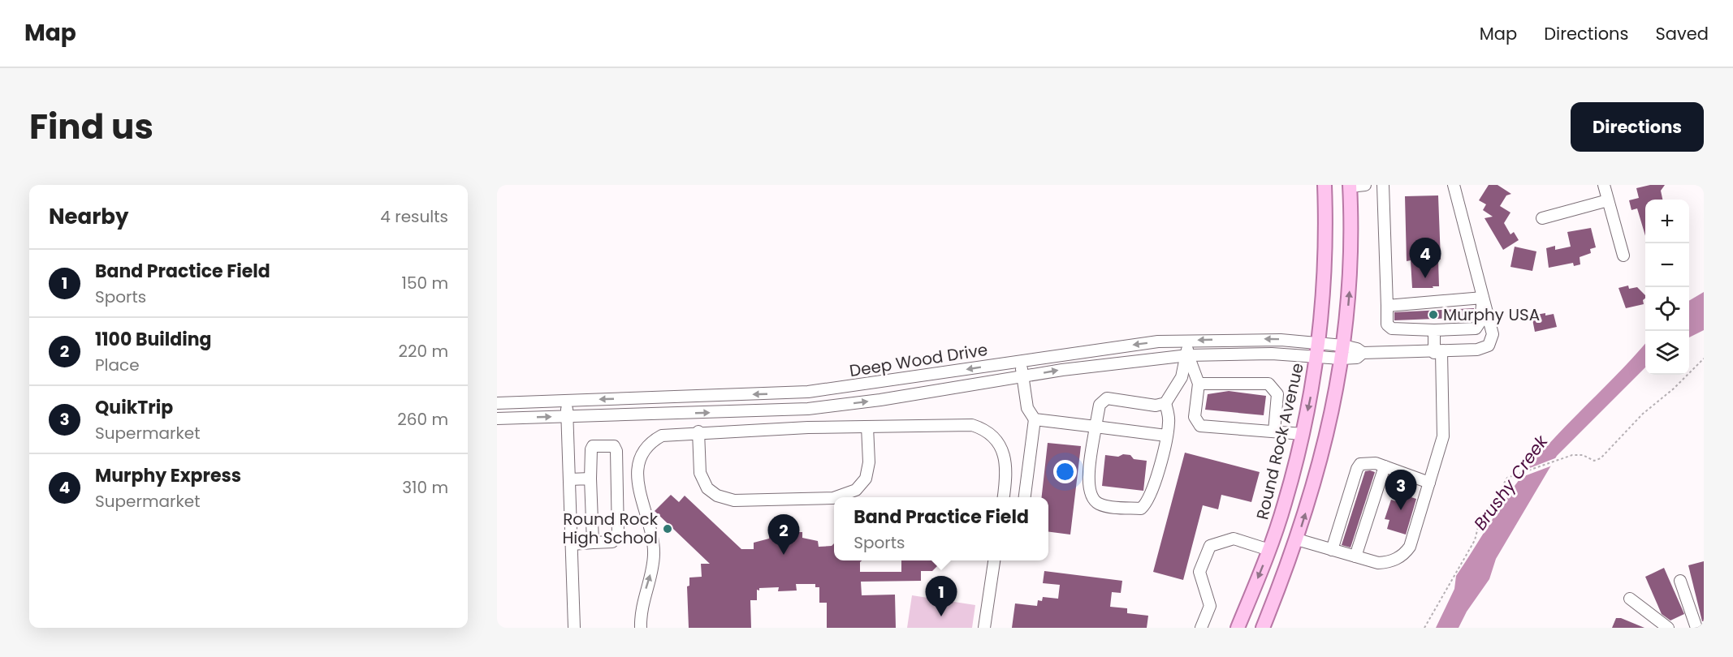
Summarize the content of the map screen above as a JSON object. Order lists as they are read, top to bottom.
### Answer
{
  "streets": {
    "main road": ["Round Rock Avenue"],
    "street": ["Deep Wood Drive"]
  },
  "crossings": [
    ["Deep Wood Drive", "Round Rock Avenue"]
  ],
  "water": ["Brushy Creek"],
  "places": ["Murphy USA", "Round Rock High School"],
  "page": {
    "header": "Map",
    "nav": ["Map", "Directions", "Saved"],
    "title": "Find us",
    "buttons": "Directions",
    "heading": ["Nearby", "4 results"],
    "map_buttons": ["+", "−"],
    "pins": [
      "4",
      "3",
      "2",
      "1"
    ],
    "list": [
      {
        "mark": "1",
        "name": "Band Practice Field",
        "note": "Sports",
        "value": "150 m"
      },
      {
        "mark": "2",
        "name": "1100 Building",
        "note": "Place",
        "value": "220 m"
      },
      {
        "mark": "3",
        "name": "QuikTrip",
        "note": "Supermarket",
        "value": "260 m"
      },
      {
        "mark": "4",
        "name": "Murphy Express",
        "note": "Supermarket",
        "value": "310 m"
      }
    ],
    "popup": ["Band Practice Field", "Sports"]
  }
}
